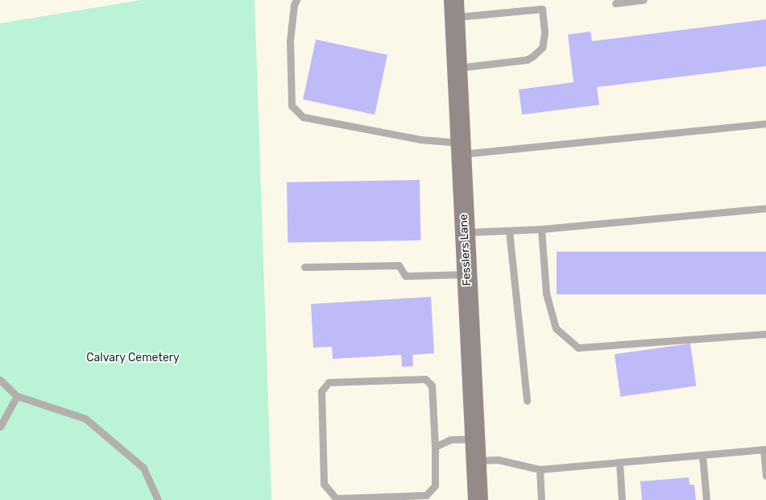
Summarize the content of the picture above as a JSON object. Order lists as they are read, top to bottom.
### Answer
{
  "streets": {
    "main road": ["Fesslers Lane"]
  },
  "parks": ["Calvary Cemetery"]
}
